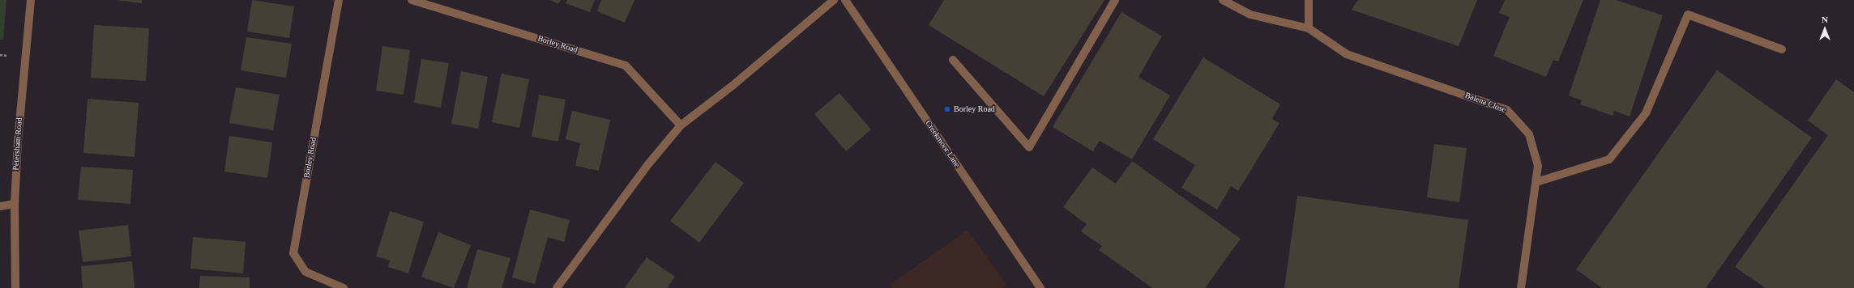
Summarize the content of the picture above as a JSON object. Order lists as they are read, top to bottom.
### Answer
{
  "streets": {
    "street": [
      "Borley Road",
      "Balena Close",
      "Petersham Road",
      "Creekmoor Lane"
    ]
  },
  "places": ["Borley Road"],
  "north": "top"
}
